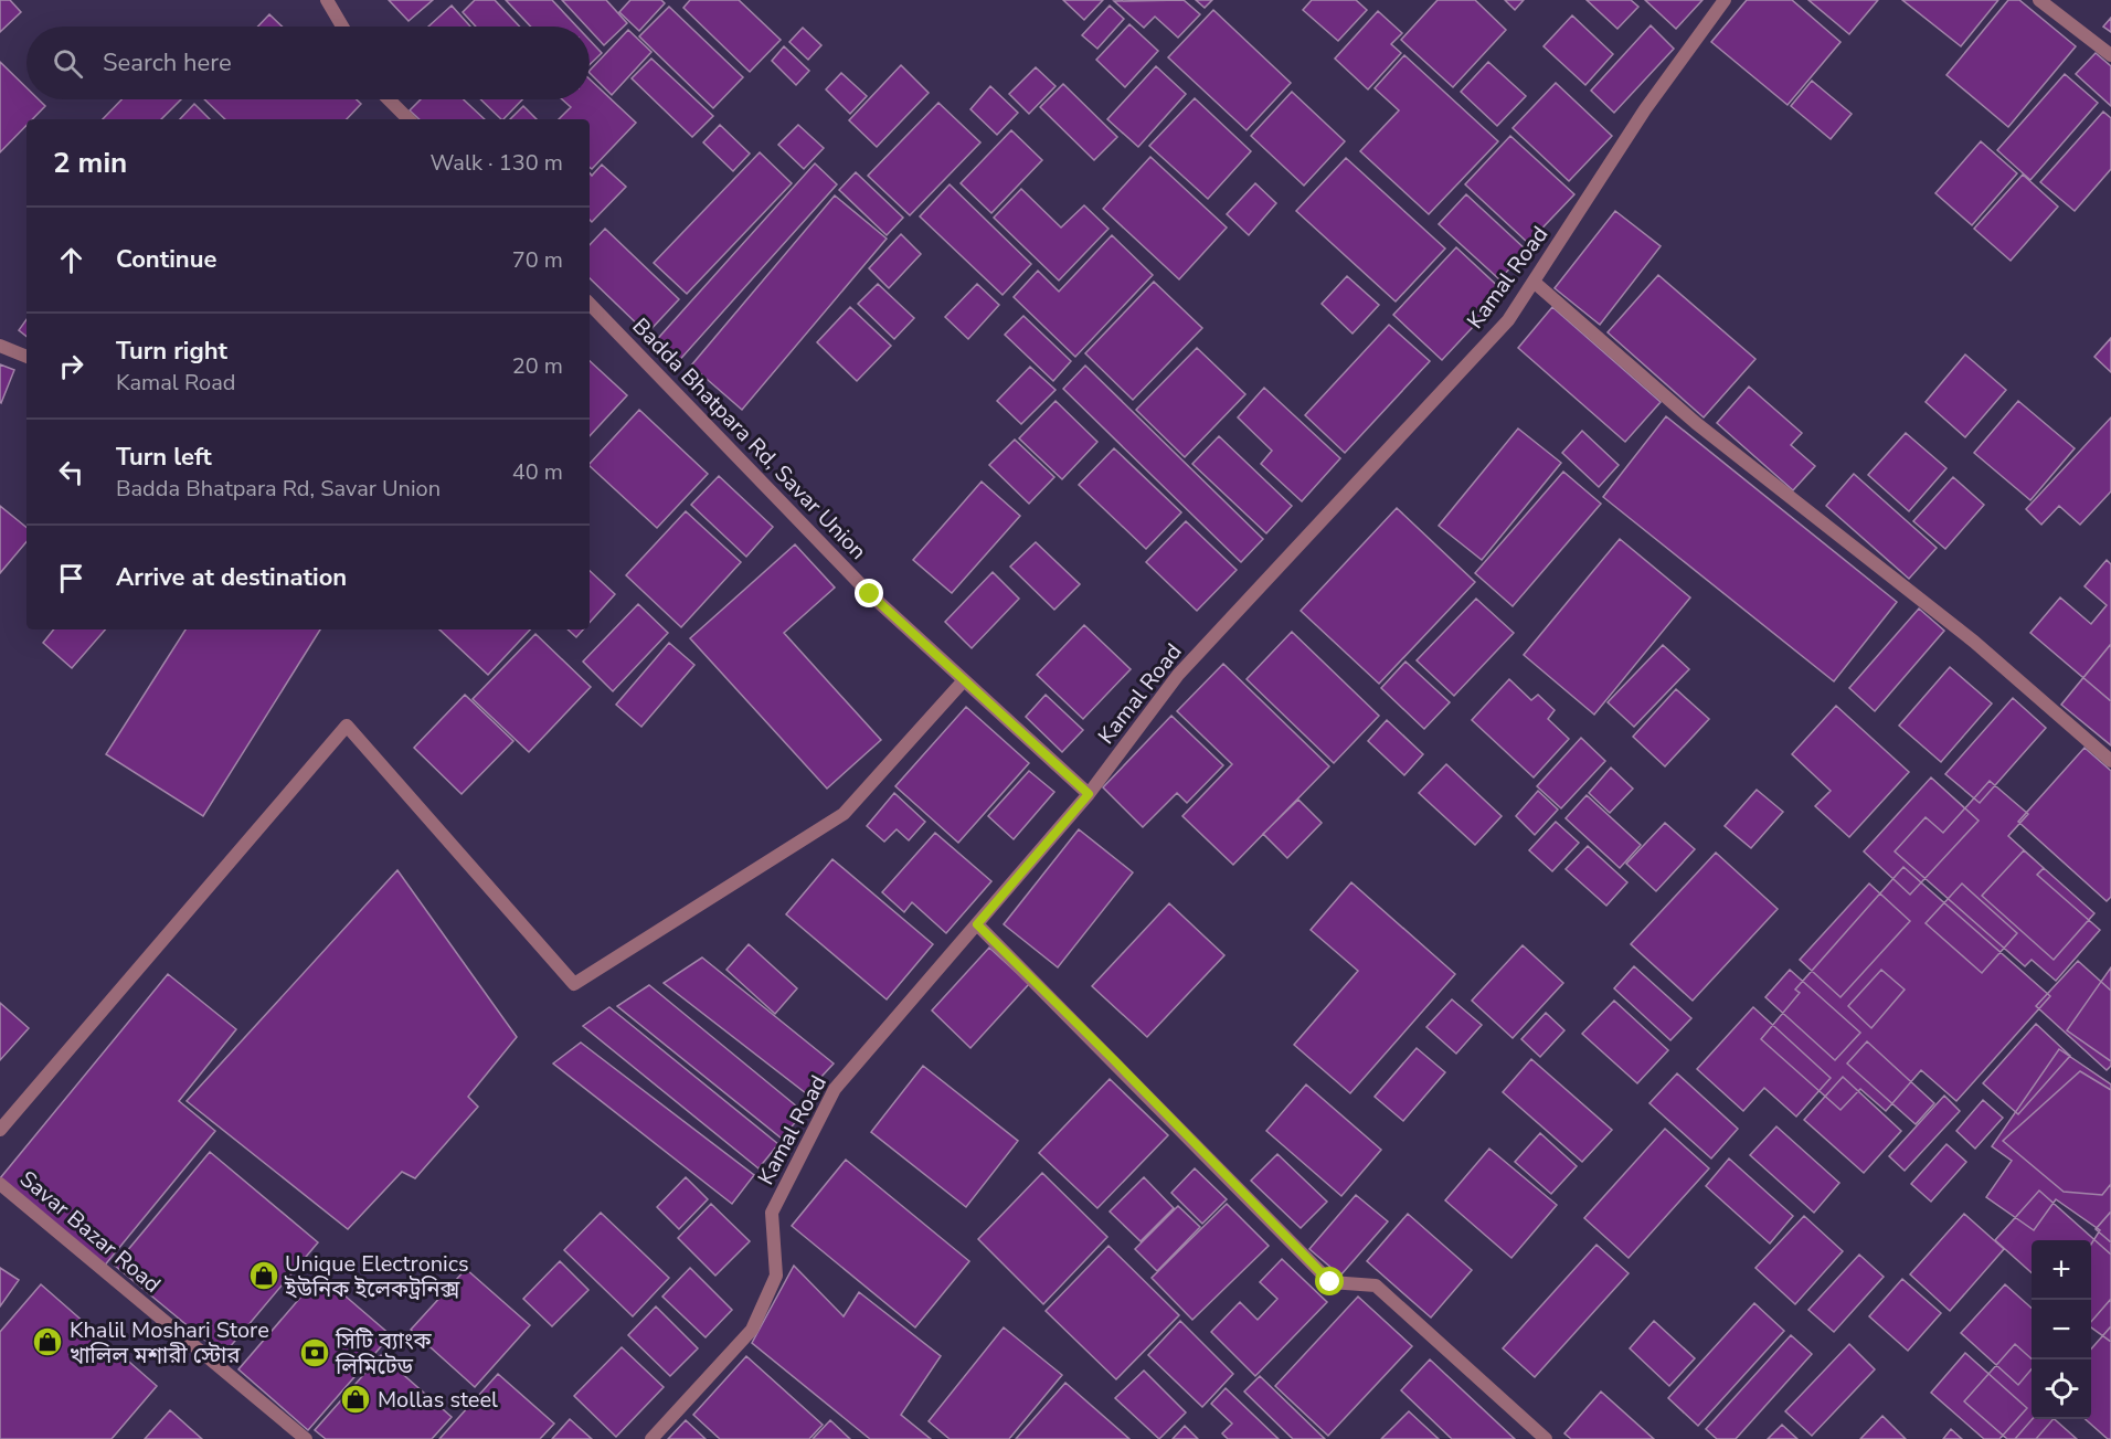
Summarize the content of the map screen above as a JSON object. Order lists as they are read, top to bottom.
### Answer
{
  "streets": {
    "street": ["Kamal Road", "Badda Bhatpara Rd, Savar Union", "Savar Bazar Road"]
  },
  "crossings": [
    ["Kamal Road", "Badda Bhatpara Rd, Savar Union"]
  ],
  "places": {
    "shop": ["Unique Electronics ইউনিক ইলেকট্রনিক্স", "Khalil Moshari Store খালিল মশারী স্টোর", "Mollas steel"],
    "bank": ["সিটি ব্যাংক লিমিটেড"]
  },
  "page": {
    "search": "Search here",
    "heading": ["2 min", "Walk · 130 m"],
    "list": [
      ["Continue", "70 m"],
      ["Turn right", "Kamal Road", "20 m"],
      ["Turn left", "Badda Bhatpara Rd, Savar Union", "40 m"],
      "Arrive at destination"
    ],
    "map_buttons": ["+", "−"]
  }
}
